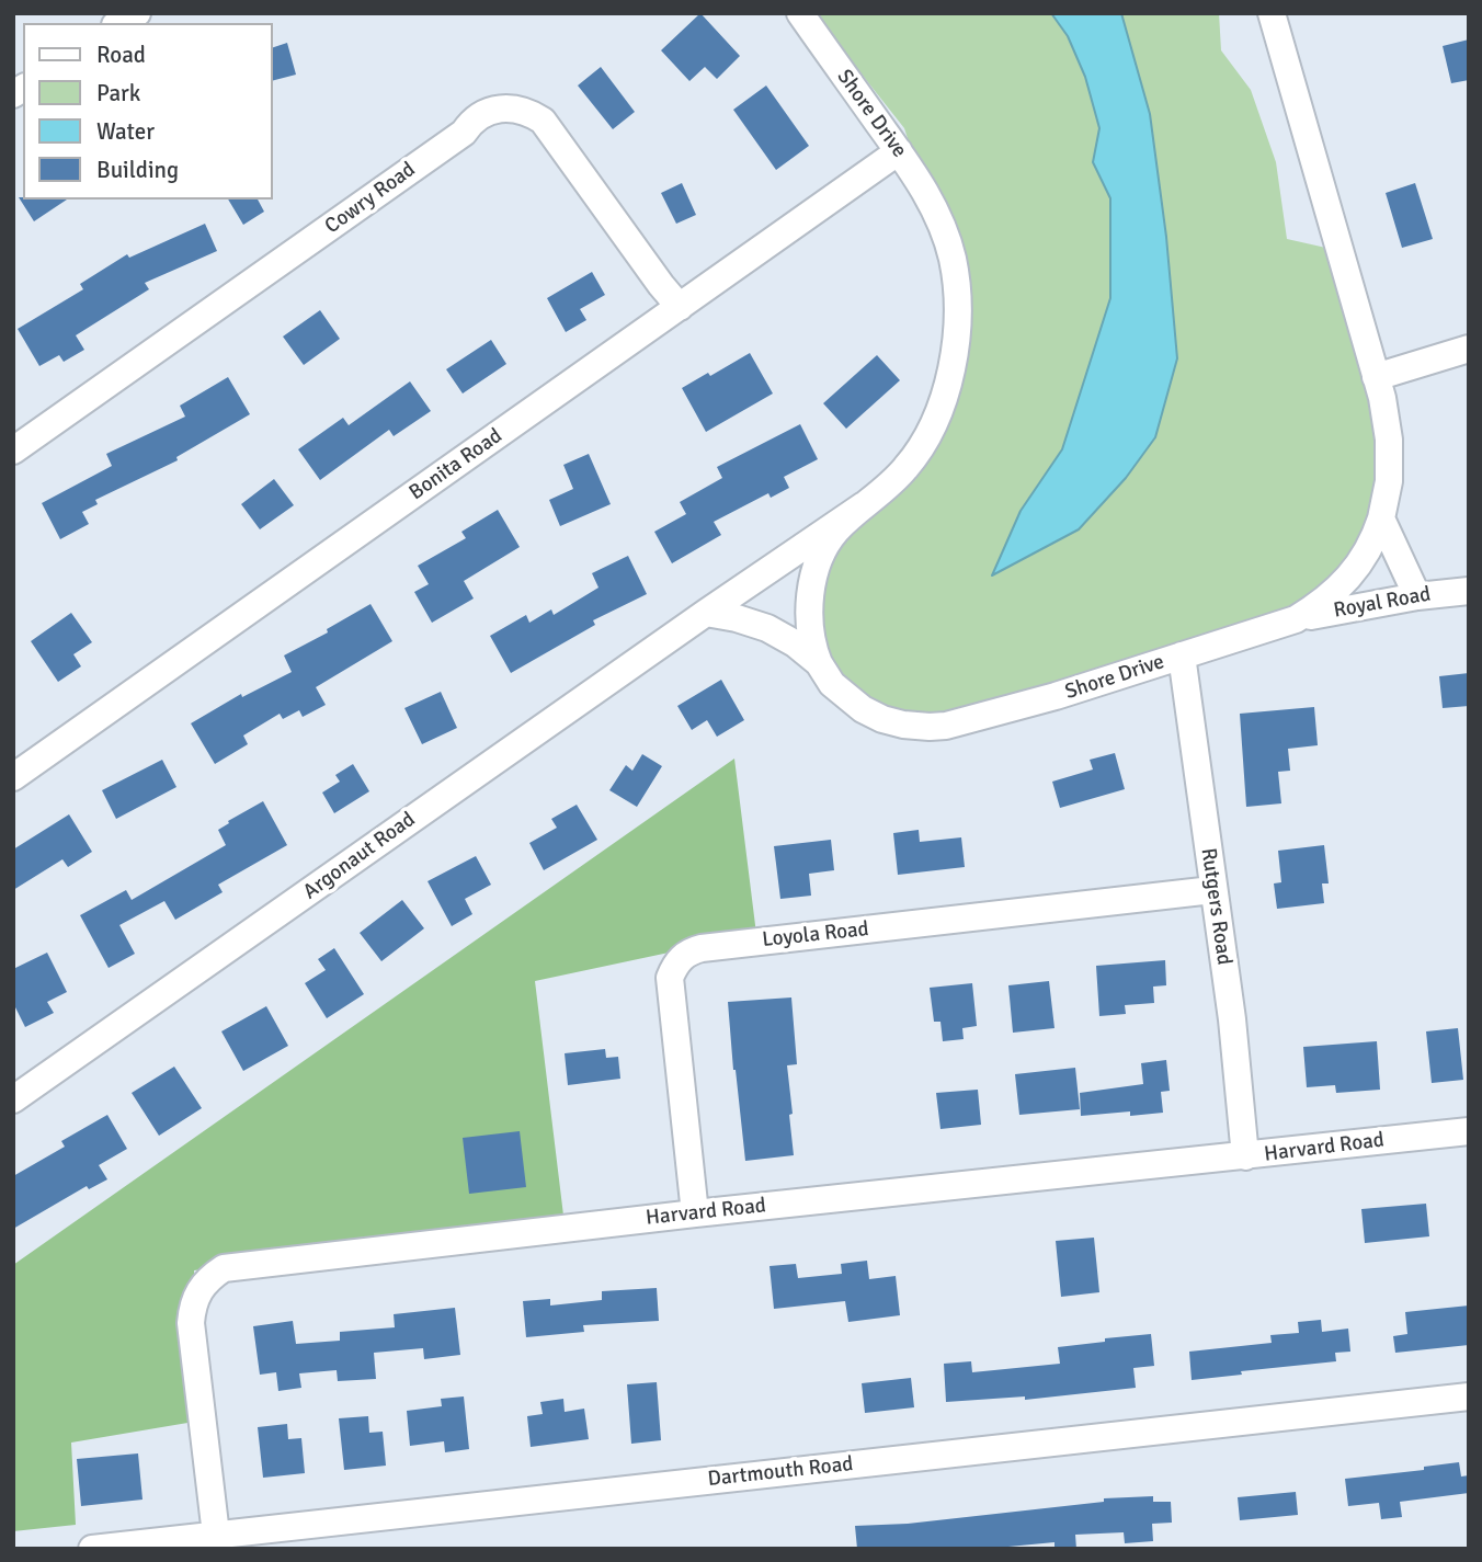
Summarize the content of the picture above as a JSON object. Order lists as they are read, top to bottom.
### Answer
{
  "streets": {
    "street": [
      "Shore Drive",
      "Cowry Road",
      "Bonita Road",
      "Royal Road",
      "Argonaut Road",
      "Rutgers Road",
      "Loyola Road",
      "Harvard Road",
      "Dartmouth Road"
    ]
  },
  "crossings": [
    ["Shore Drive", "Bonita Road"],
    ["Shore Drive", "Royal Road"],
    ["Shore Drive", "Argonaut Road"],
    ["Shore Drive", "Rutgers Road"],
    ["Cowry Road", "Bonita Road"],
    ["Rutgers Road", "Loyola Road"],
    ["Rutgers Road", "Harvard Road"],
    ["Loyola Road", "Harvard Road"],
    ["Harvard Road", "Dartmouth Road"]
  ],
  "legend": [
    "Road",
    "Park",
    "Water",
    "Building"
  ]
}
